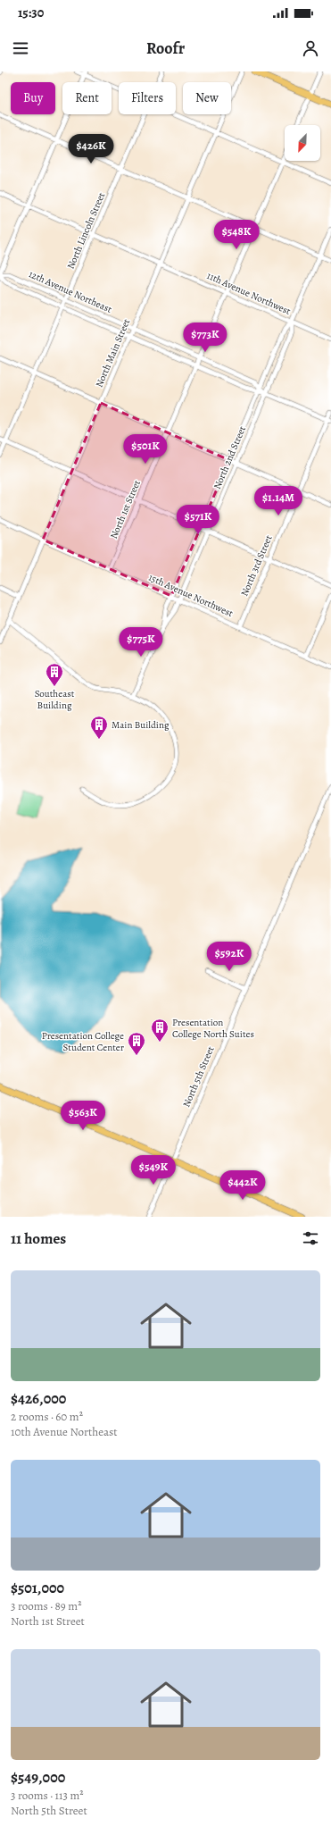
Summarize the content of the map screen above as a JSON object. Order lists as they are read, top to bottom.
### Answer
{
  "streets": {
    "street": [
      "North Lincoln Street",
      "12th Avenue Northeast",
      "11th Avenue Northwest",
      "North Main Street",
      "North 2nd Street",
      "North 1st Street",
      "North 3rd Street",
      "15th Avenue Northwest",
      "North 5th Street"
    ]
  },
  "crossings": [
    ["North Lincoln Street", "12th Avenue Northeast"],
    ["North Lincoln Street", "11th Avenue Northwest"],
    ["12th Avenue Northeast", "North Main Street"],
    ["12th Avenue Northeast", "North 2nd Street"],
    ["12th Avenue Northeast", "North 1st Street"],
    ["12th Avenue Northeast", "North 3rd Street"],
    ["11th Avenue Northwest", "North Main Street"],
    ["11th Avenue Northwest", "North 2nd Street"],
    ["11th Avenue Northwest", "North 1st Street"],
    ["North Main Street", "15th Avenue Northwest"],
    ["North 2nd Street", "15th Avenue Northwest"],
    ["North 1st Street", "15th Avenue Northwest"],
    ["North 3rd Street", "15th Avenue Northwest"]
  ],
  "places": {
    "building": [
      "Southeast Building",
      "Main Building",
      "Presentation College North Suites",
      "Presentation College Student Center"
    ]
  },
  "north": "bottom left",
  "page": {
    "status": "15:30",
    "header": "Roofr",
    "chip": [
      "Buy",
      "Rent",
      "Filters",
      "New"
    ],
    "price": [
      "$426K",
      "$548K",
      "$773K",
      "$501K",
      "$1.14M",
      "$571K",
      "$775K",
      "$592K",
      "$563K",
      "$549K",
      "$442K"
    ],
    "heading": "11 homes",
    "list": [
      {
        "name": "$426,000",
        "note": "2 rooms · 60 m² · 10th Avenue Northeast"
      },
      {
        "name": "$501,000",
        "note": "3 rooms · 89 m² · North 1st Street"
      },
      {
        "name": "$549,000",
        "note": "3 rooms · 113 m² · North 5th Street"
      }
    ]
  }
}
